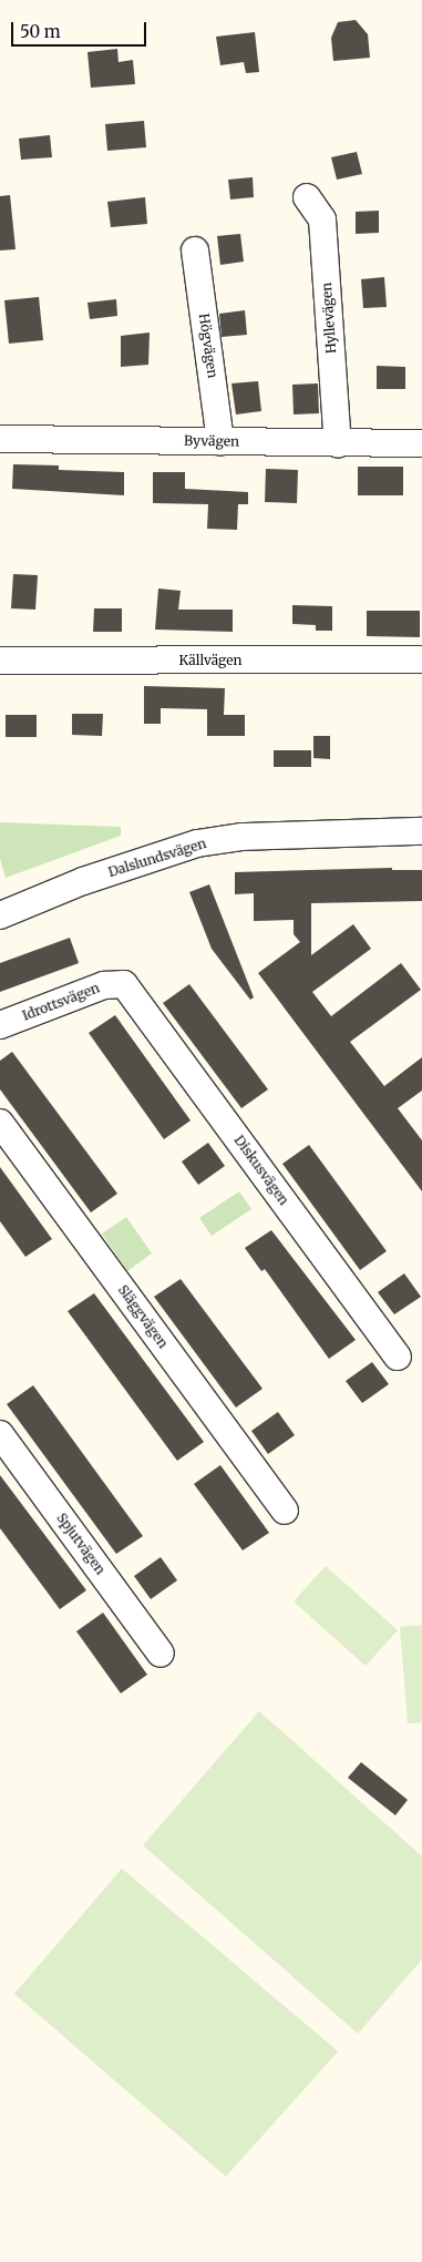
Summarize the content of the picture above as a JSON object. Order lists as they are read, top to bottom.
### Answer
{
  "streets": {
    "street": [
      "Hyllevägen",
      "Högvägen",
      "Byvägen",
      "Källvägen",
      "Dalslundsvägen",
      "Idrottsvägen",
      "Diskusvägen",
      "Släggvägen",
      "Spjutvägen"
    ]
  },
  "crossings": [
    ["Hyllevägen", "Byvägen"],
    ["Högvägen", "Byvägen"],
    ["Idrottsvägen", "Diskusvägen"]
  ],
  "scale_bar": "50 m"
}
